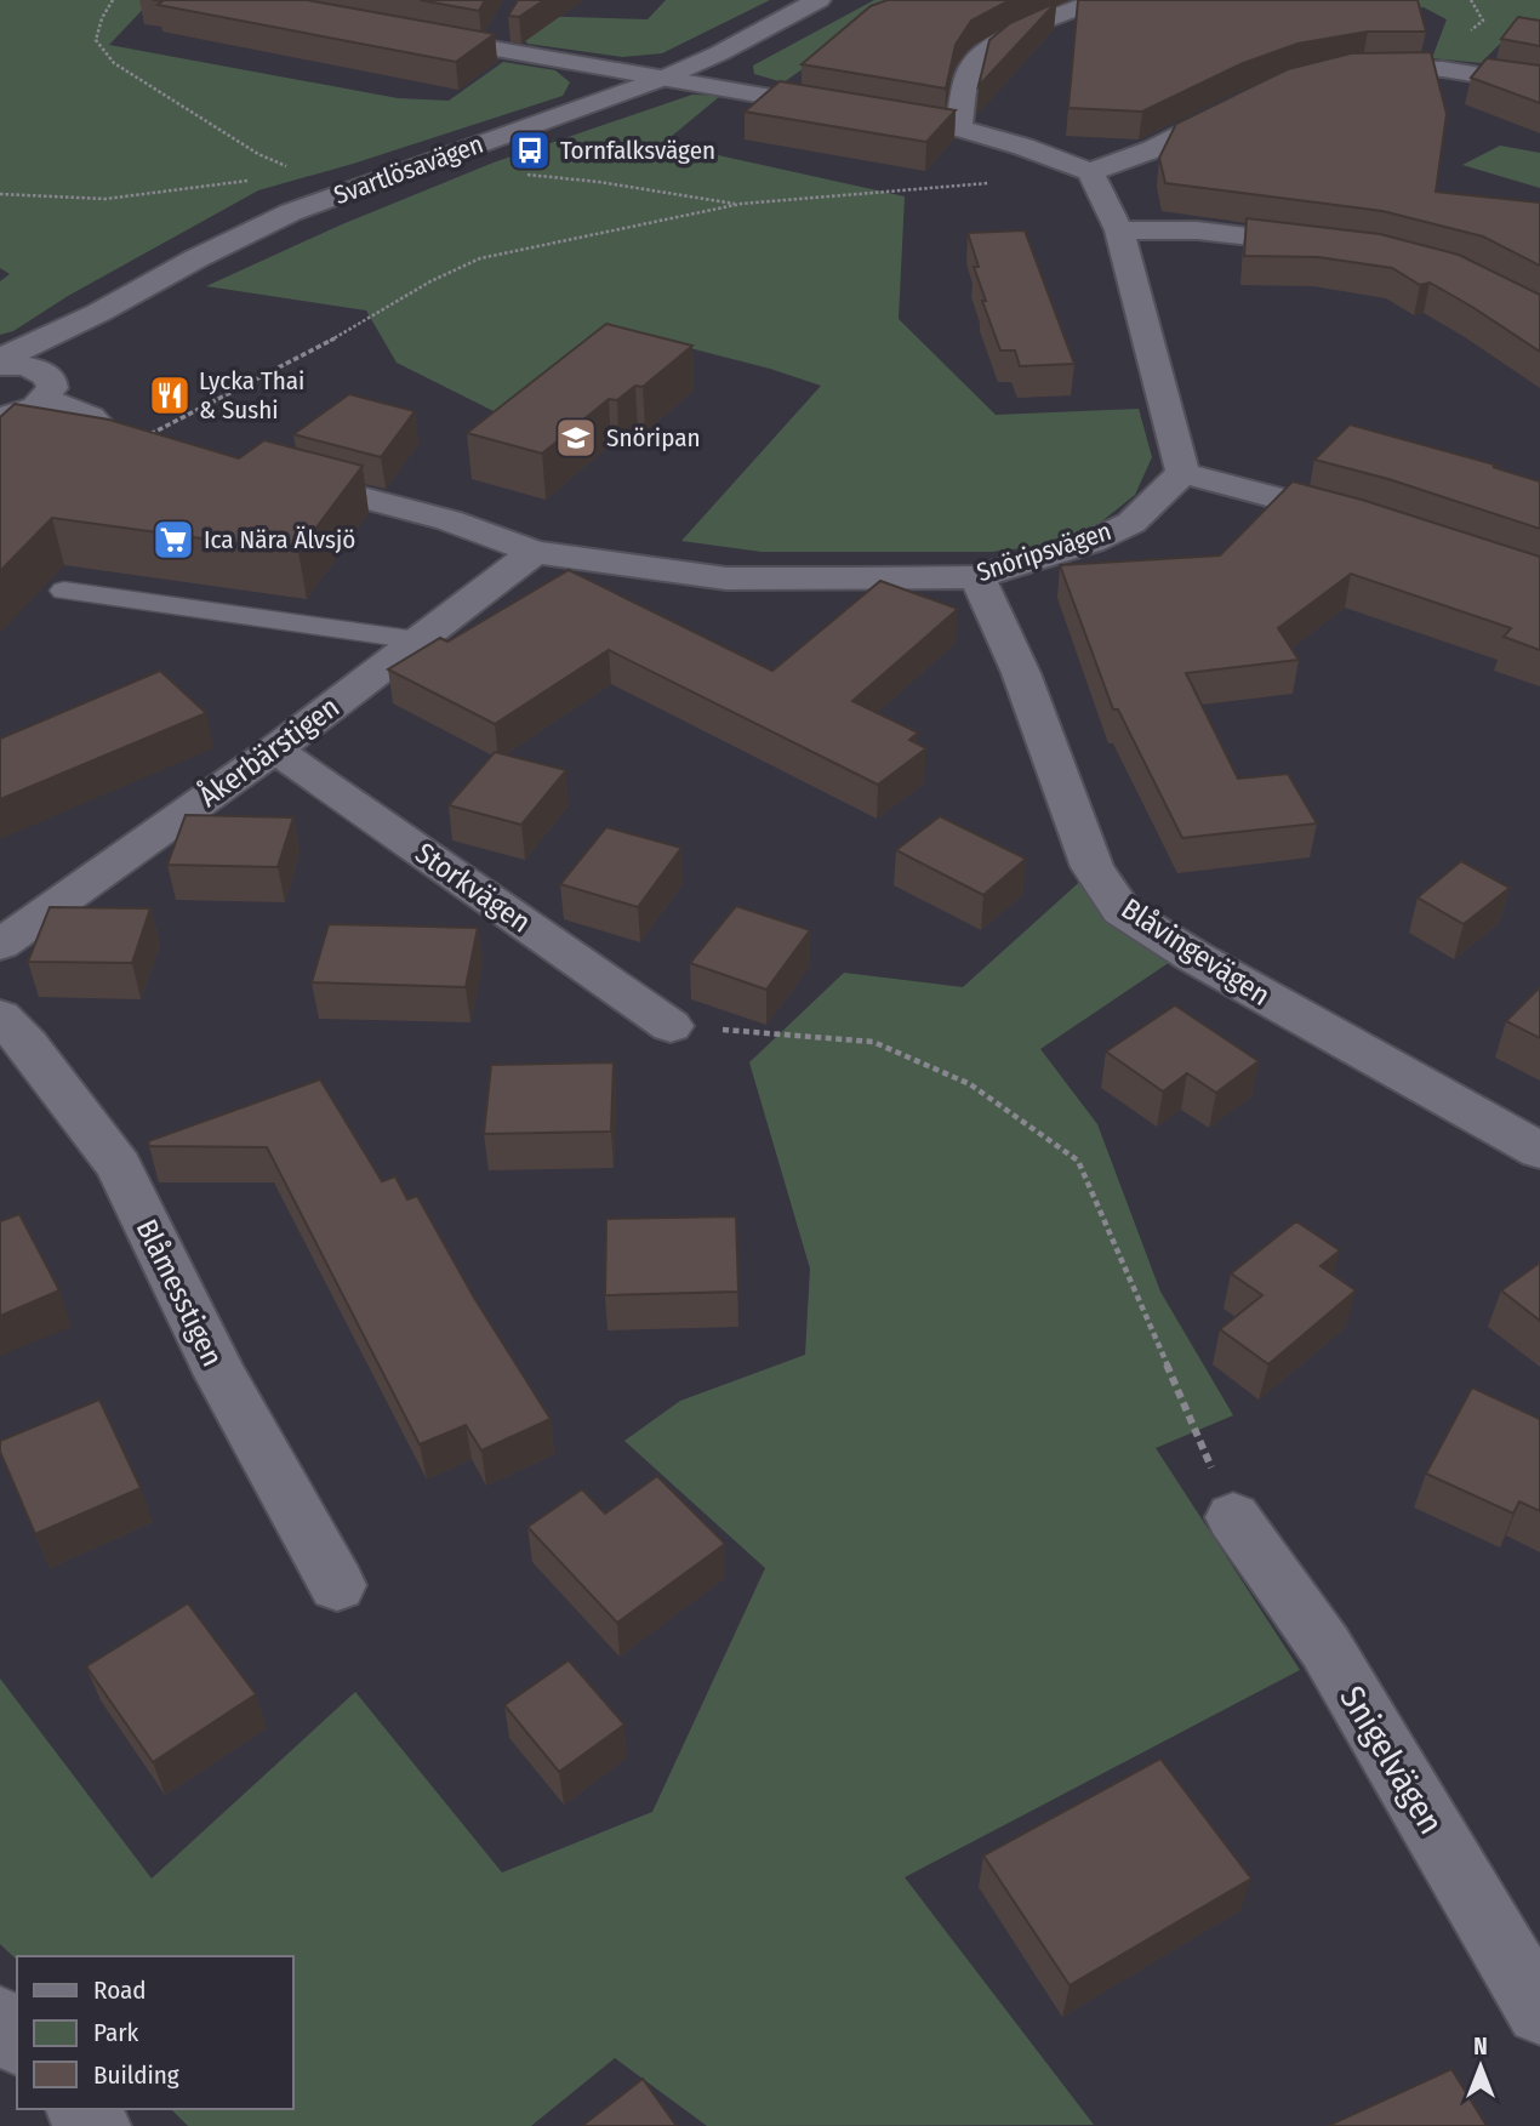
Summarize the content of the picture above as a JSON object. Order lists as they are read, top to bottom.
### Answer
{
  "streets": {
    "street": [
      "Svartlösavägen",
      "Snöripsvägen",
      "Åkerbärstigen",
      "Storkvägen",
      "Blåvingevägen",
      "Blåmesstigen",
      "Snigelvägen"
    ]
  },
  "crossings": [
    ["Snöripsvägen", "Åkerbärstigen"],
    ["Snöripsvägen", "Blåvingevägen"],
    ["Åkerbärstigen", "Storkvägen"]
  ],
  "places": {
    "bus stop": ["Tornfalksvägen"],
    "restaurant": ["Lycka Thai & Sushi"],
    "school or university": ["Snöripan"],
    "supermarket": ["Ica Nära Älvsjö"]
  },
  "legend": ["Road", "Park", "Building"],
  "north": "top"
}
